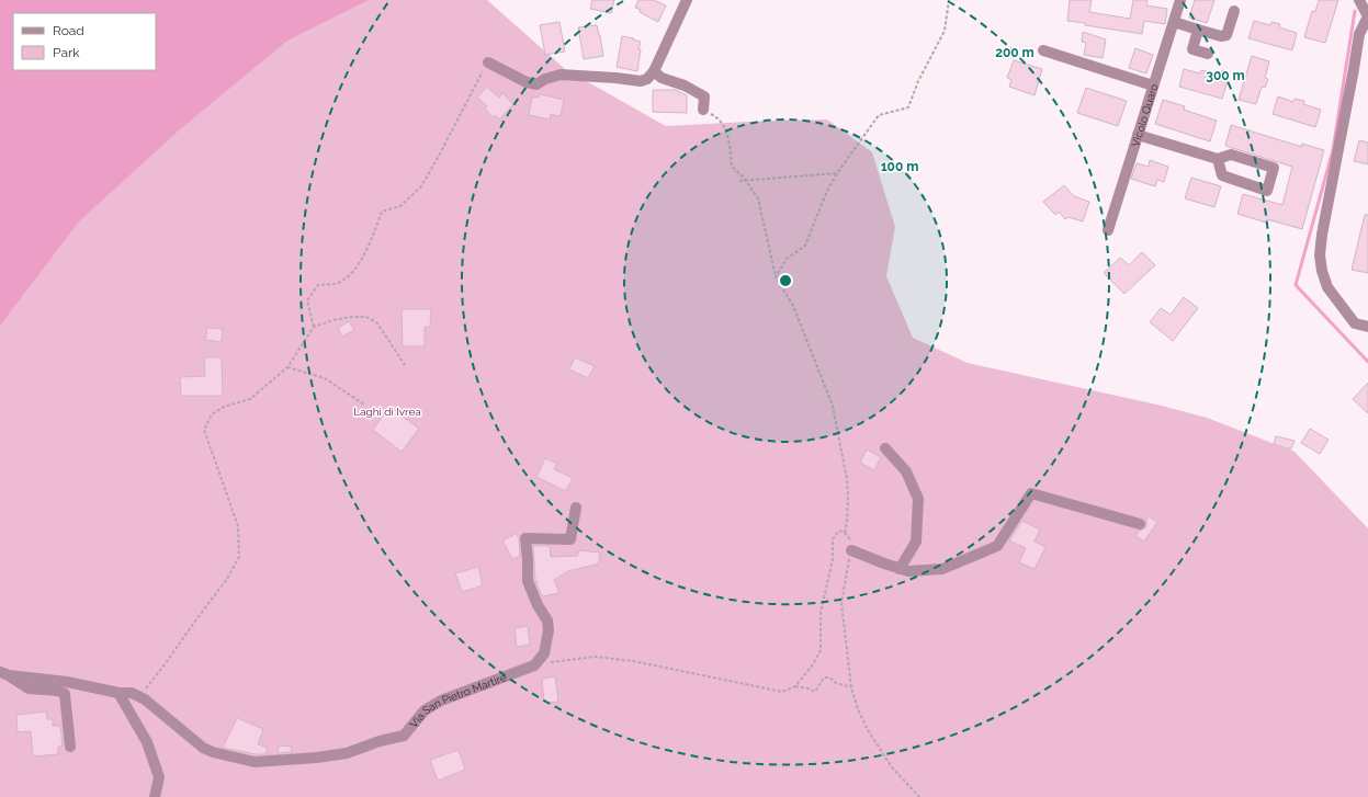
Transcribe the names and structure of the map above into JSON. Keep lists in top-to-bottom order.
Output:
{
  "streets": {
    "street": ["Vicolo Quaro", "Via San Pietro Martire"]
  },
  "parks": ["Laghi di Ivrea"],
  "legend": ["Road", "Park"],
  "rings": ["200 m", "300 m", "100 m"]
}
